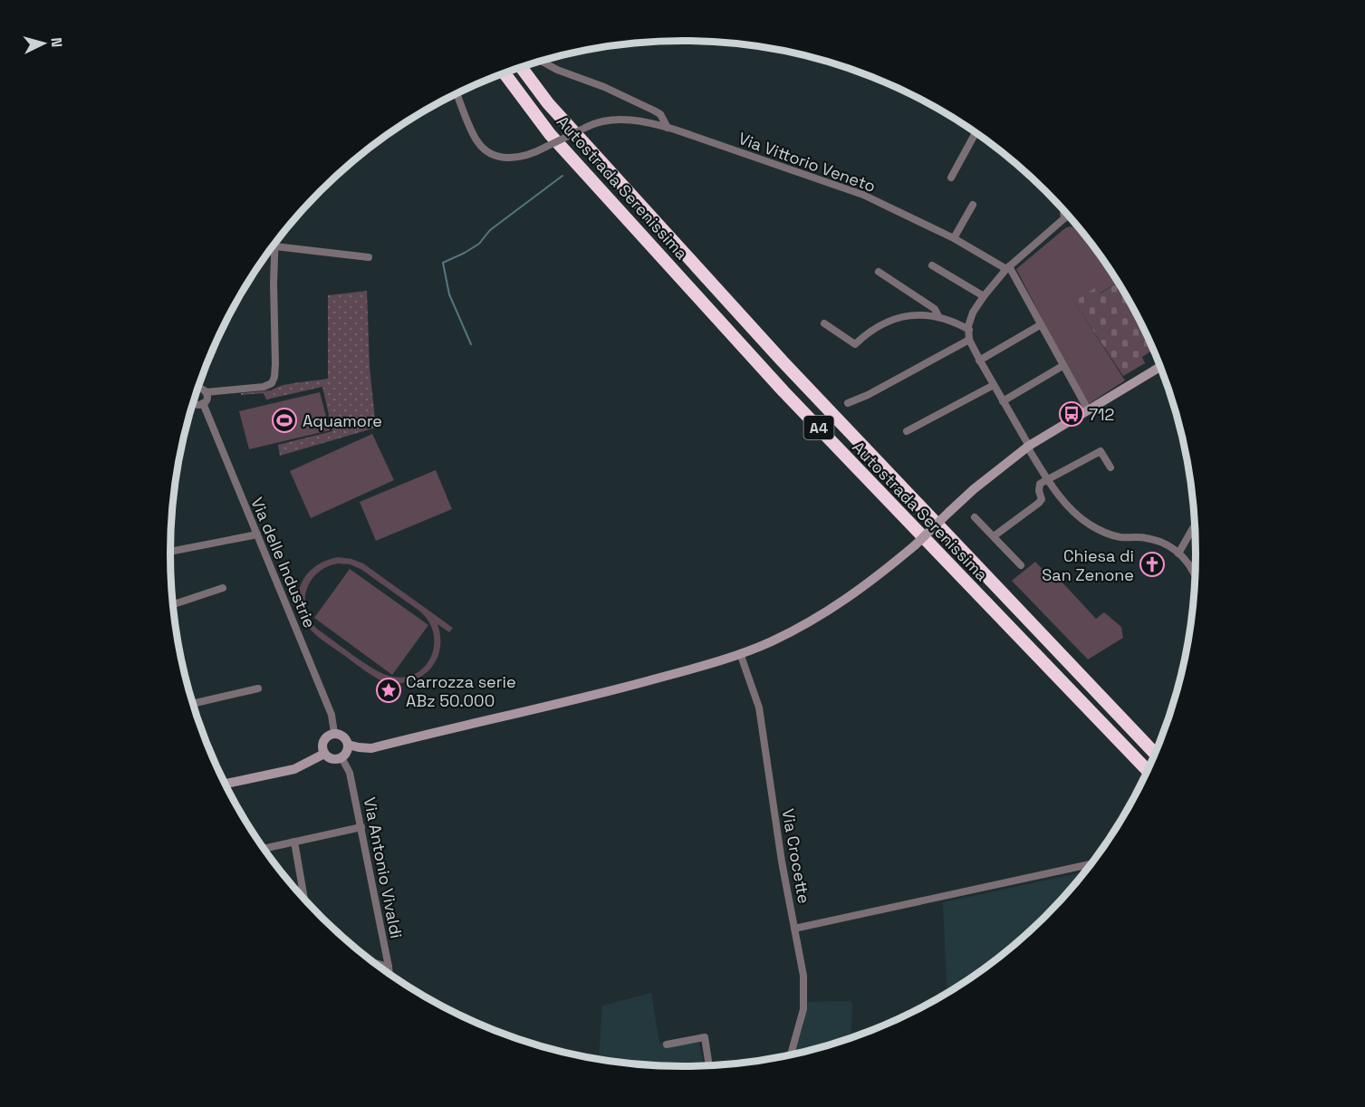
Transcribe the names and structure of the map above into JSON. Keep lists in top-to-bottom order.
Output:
{
  "streets": {
    "highway": ["Autostrada Serenissima", "A4"],
    "street": [
      "Via Vittorio Veneto",
      "Via delle Industrie",
      "Via Crocette",
      "Via Antonio Vivaldi"
    ]
  },
  "crossings": [
    ["Via delle Industrie", "Via Antonio Vivaldi"]
  ],
  "places": {
    "bus stop": ["712"],
    "sports": ["Aquamore"],
    "church": ["Chiesa di San Zenone"],
    "place": ["Carrozza serie ABz 50.000"]
  },
  "north": "right"
}
